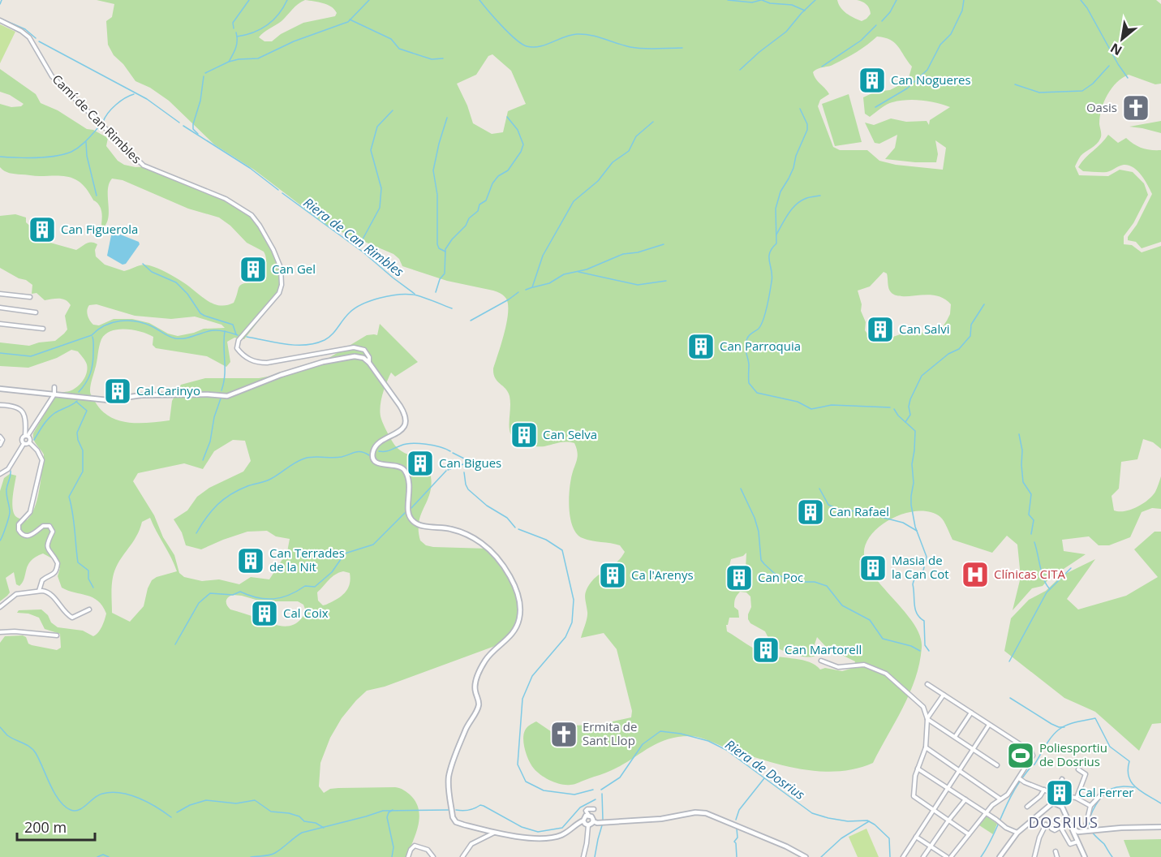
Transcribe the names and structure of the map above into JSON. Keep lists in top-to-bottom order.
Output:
{
  "streets": {
    "street": ["Camí de Can Rimbles"]
  },
  "districts": ["DOSRIUS"],
  "water": ["Riera de Can Rimbles", "Riera de Dosrius"],
  "places": {
    "building": [
      "Can Nogueres",
      "Can Figuerola",
      "Can Gel",
      "Can Salvi",
      "Can Parroquia",
      "Cal Carinyo",
      "Can Selva",
      "Can Bigues",
      "Can Rafael",
      "Can Terrades de la Nit",
      "Masia de la Can Cot",
      "Ca l'Arenys",
      "Can Poc",
      "Cal Coix",
      "Can Martorell",
      "Cal Ferrer"
    ],
    "church": ["Oasis", "Ermita de Sant Llop"],
    "hospital": ["Clínicas CITA"],
    "sports": ["Poliesportiu de Dosrius"]
  },
  "scale_bar": "200 m",
  "north": "bottom left"
}
